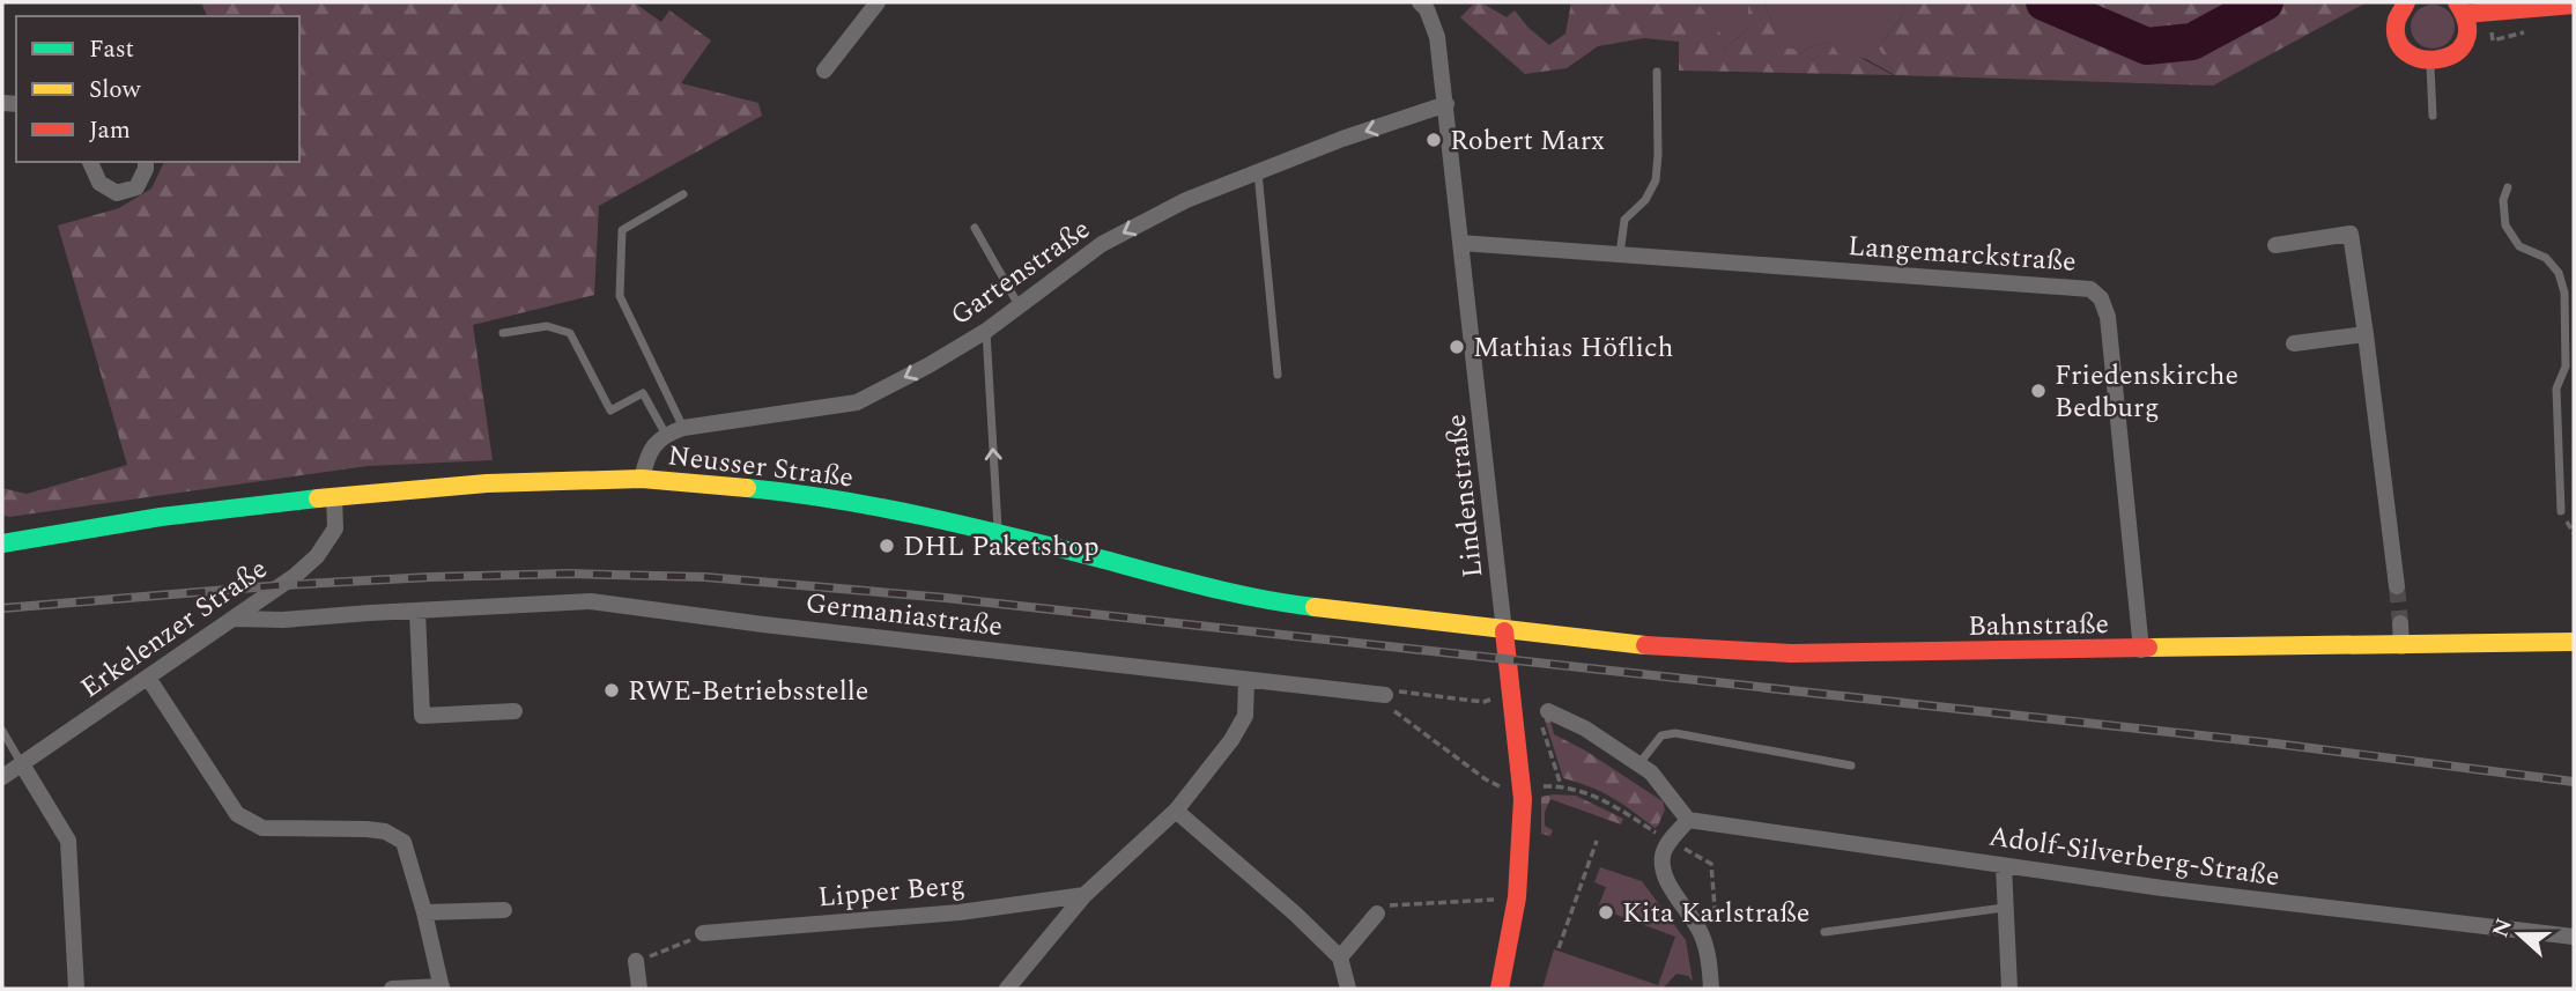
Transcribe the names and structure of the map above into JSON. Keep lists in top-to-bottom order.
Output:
{
  "streets": {
    "street": [
      "Langemarckstraße",
      "Gartenstraße",
      "Neusser Straße",
      "Lindenstraße",
      "Germaniastraße",
      "Bahnstraße",
      "Erkelenzer Straße",
      "Adolf-Silverberg-Straße",
      "Lipper Berg"
    ]
  },
  "crossings": [
    ["Langemarckstraße", "Lindenstraße"],
    ["Langemarckstraße", "Bahnstraße"],
    ["Gartenstraße", "Lindenstraße"],
    ["Neusser Straße", "Lindenstraße"],
    ["Neusser Straße", "Bahnstraße"],
    ["Neusser Straße", "Erkelenzer Straße"],
    ["Lindenstraße", "Bahnstraße"],
    ["Germaniastraße", "Erkelenzer Straße"]
  ],
  "one_way": ["Gartenstraße"],
  "places": [
    "Robert Marx",
    "Mathias Höflich",
    "Friedenskirche Bedburg",
    "DHL Paketshop",
    "RWE-Betriebsstelle",
    "Kita Karlstraße"
  ],
  "legend": ["Fast", "Slow", "Jam"],
  "north": "left"
}
